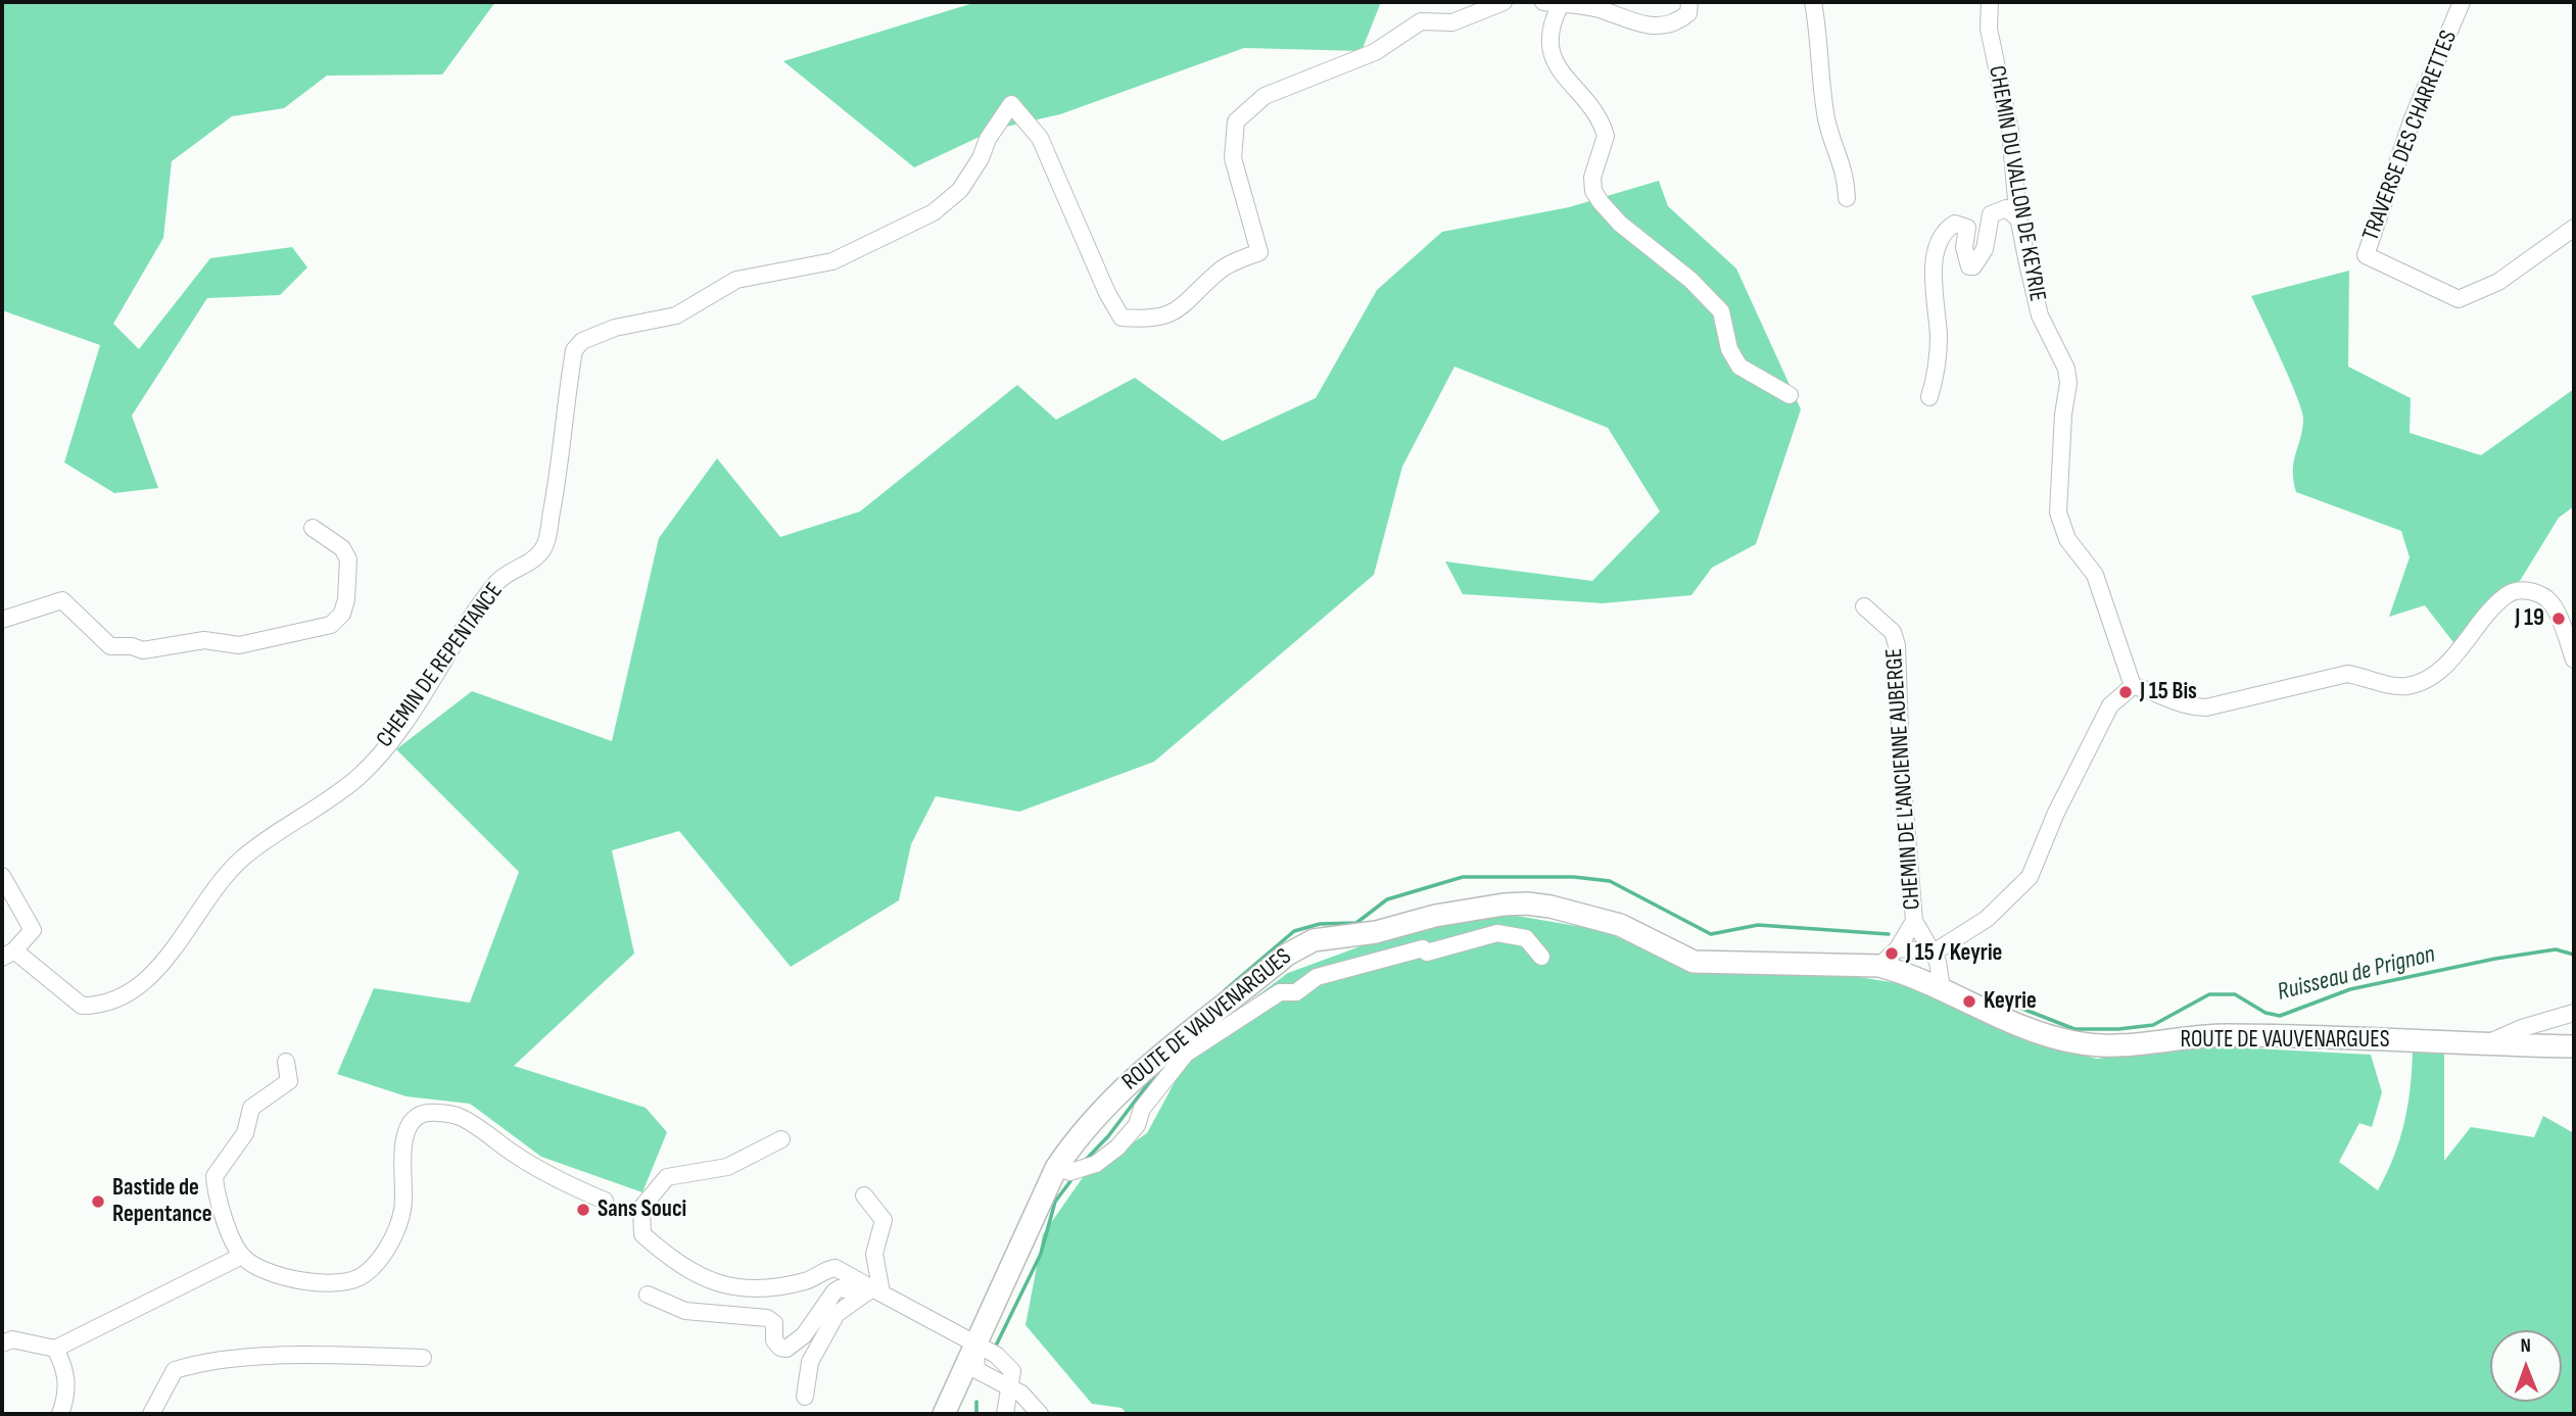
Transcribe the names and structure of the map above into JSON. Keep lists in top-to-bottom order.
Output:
{
  "streets": {
    "main road": ["ROUTE DE VAUVENARGUES"],
    "street": [
      "TRAVERSE DES CHARRETTES",
      "CHEMIN DU VALLON DE KEYRIE",
      "CHEMIN DE REPENTANCE",
      "CHEMIN DE L'ANCIENNE AUBERGE"
    ]
  },
  "water": ["Ruisseau de Prignon"],
  "places": [
    "J 19",
    "J 15 Bis",
    "J 15 / Keyrie",
    "Keyrie",
    "Bastide de Repentance",
    "Sans Souci"
  ],
  "north": "top"
}
